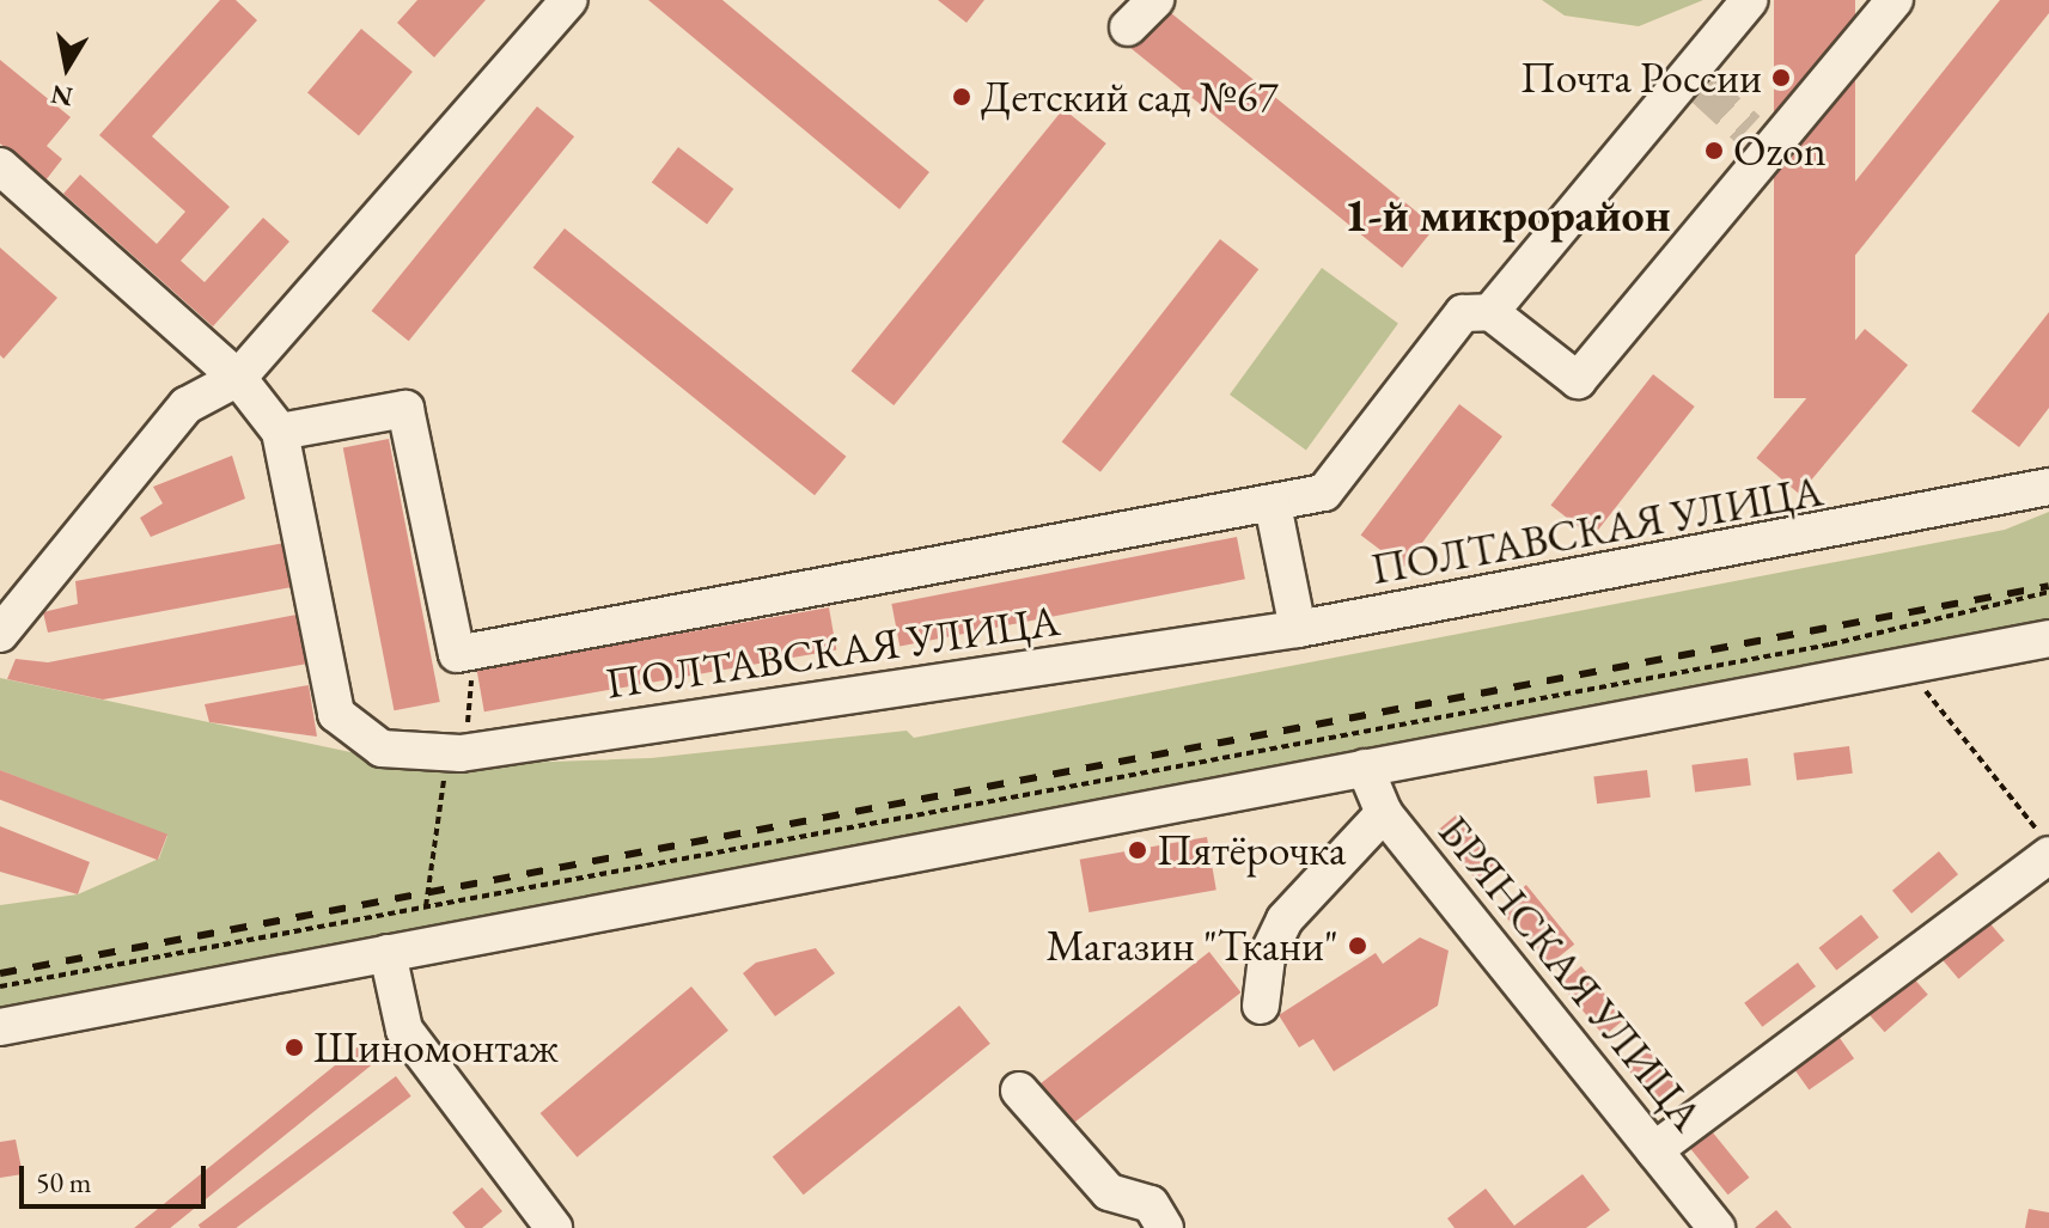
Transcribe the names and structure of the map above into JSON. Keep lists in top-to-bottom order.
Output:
{
  "streets": {
    "street": ["ПОЛТАВСКАЯ УЛИЦА", "БРЯНСКАЯ УЛИЦА"]
  },
  "districts": ["1-й микрорайон"],
  "places": [
    "Почта России",
    "Детский сад №67",
    "Ozon",
    "Пятёрочка",
    "Магазин \"Ткани\"",
    "Шиномонтаж"
  ],
  "scale_bar": "50 m",
  "north": "bottom"
}
